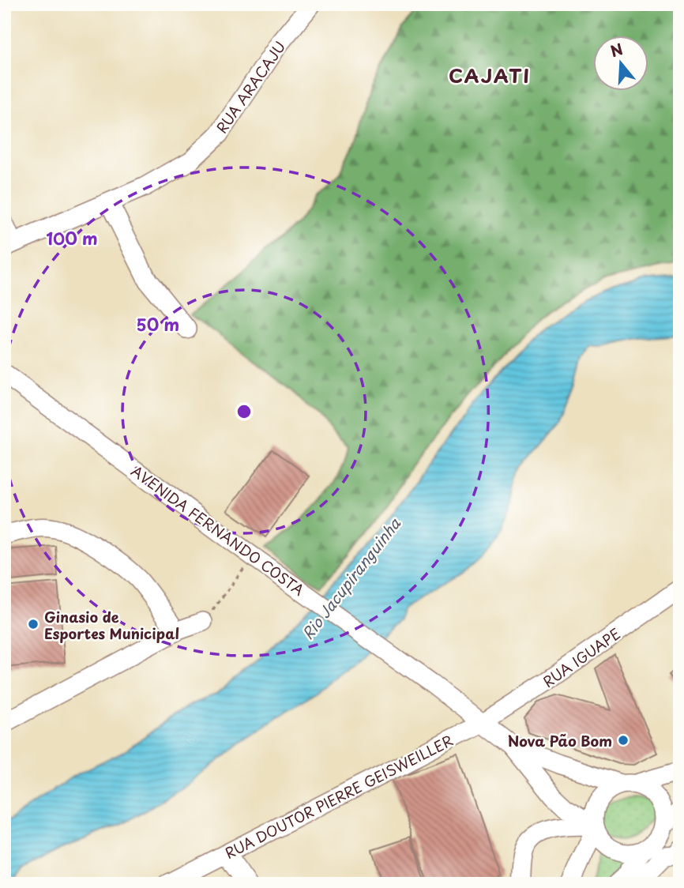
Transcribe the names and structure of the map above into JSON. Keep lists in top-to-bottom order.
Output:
{
  "streets": {
    "street": [
      "RUA ARACAJU",
      "AVENIDA FERNANDO COSTA",
      "RUA IGUAPE",
      "RUA DOUTOR PIERRE GEISWEILLER"
    ]
  },
  "crossings": [
    ["AVENIDA FERNANDO COSTA", "RUA IGUAPE"],
    ["AVENIDA FERNANDO COSTA", "RUA DOUTOR PIERRE GEISWEILLER"],
    ["RUA IGUAPE", "RUA DOUTOR PIERRE GEISWEILLER"]
  ],
  "districts": ["CAJATI"],
  "water": ["Rio Jacupiranguinha"],
  "places": ["Ginasio de Esportes Municipal", "Nova Pão Bom"],
  "north": "top",
  "rings": ["100 m", "50 m"]
}
